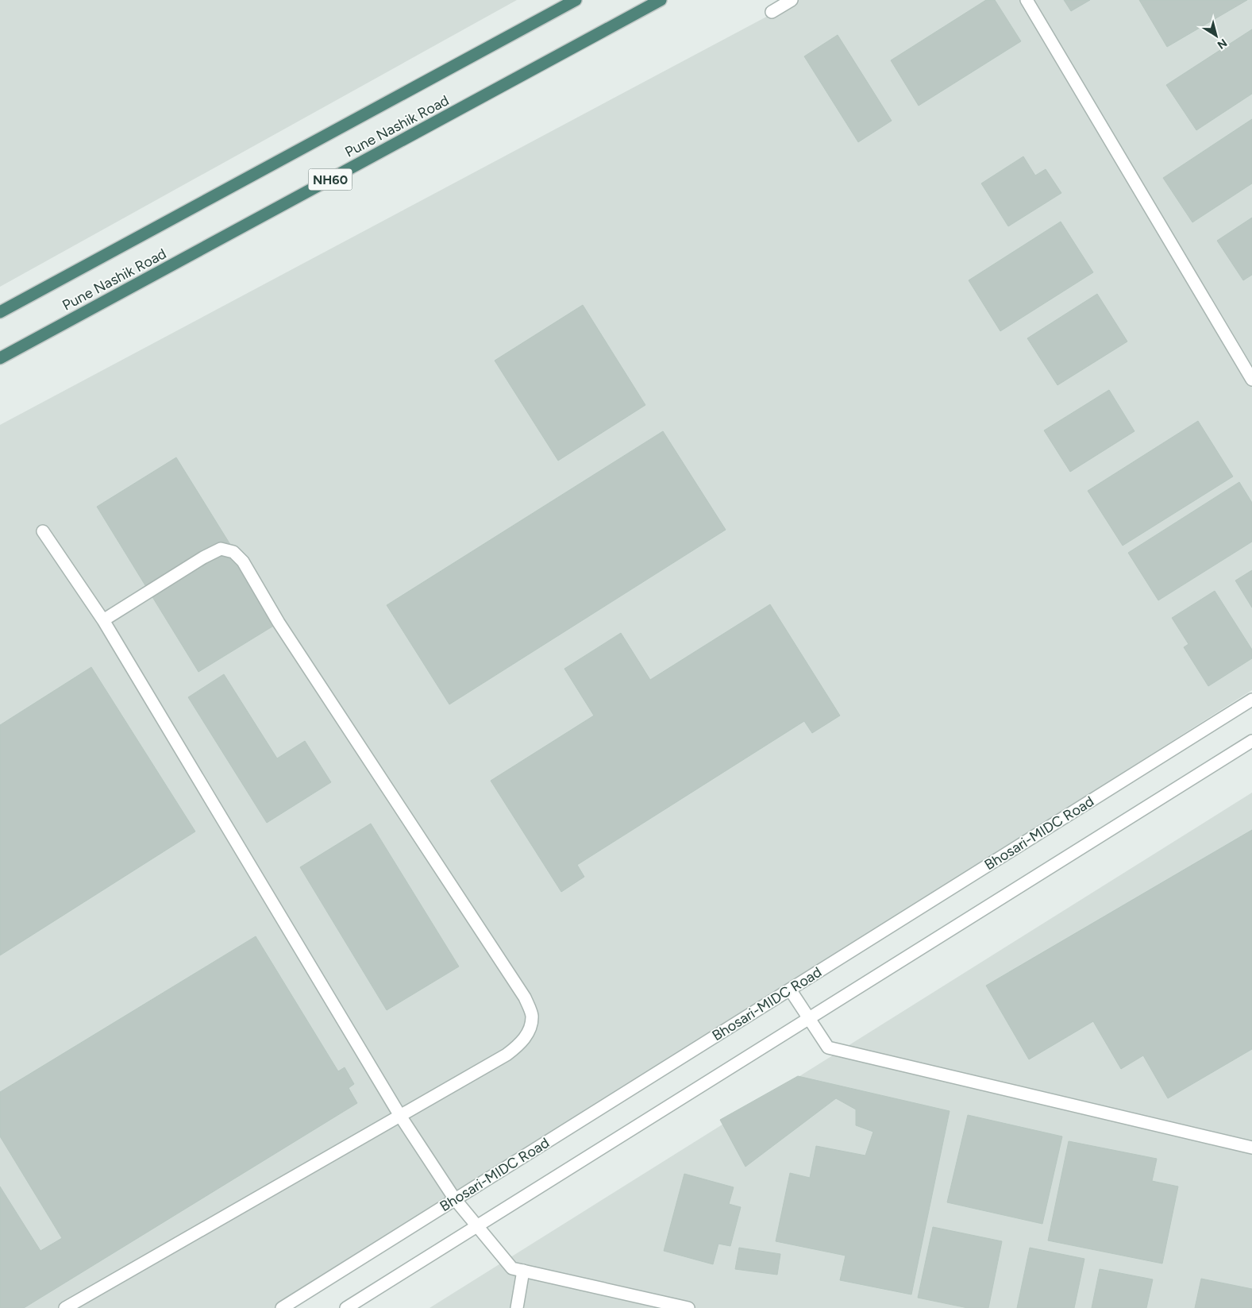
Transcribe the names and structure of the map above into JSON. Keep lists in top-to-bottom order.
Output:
{
  "streets": {
    "highway": ["Pune Nashik Road", "NH60"],
    "street": ["Bhosari-MIDC Road"]
  },
  "north": "bottom right"
}
